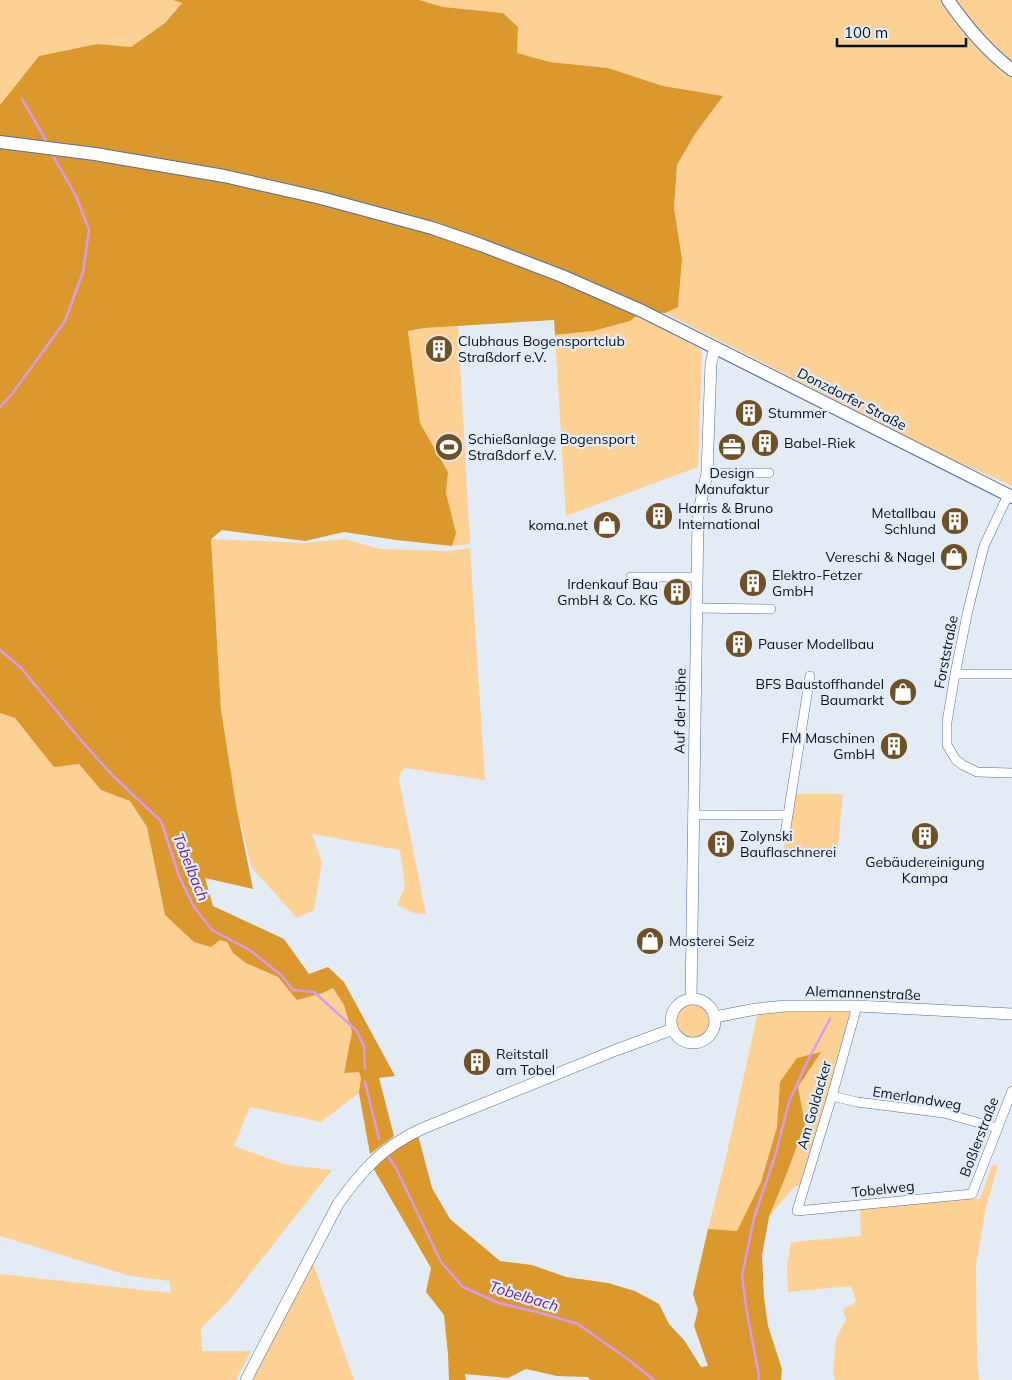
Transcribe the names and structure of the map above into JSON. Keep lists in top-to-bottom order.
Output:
{
  "streets": {
    "main road": ["Donzdorfer Straße"],
    "street": [
      "Forststraße",
      "Auf der Höhe",
      "Alemannenstraße",
      "Emerlandweg",
      "Am Goldacker",
      "Boßlerstraße",
      "Tobelweg"
    ]
  },
  "crossings": [
    ["Donzdorfer Straße", "Forststraße"],
    ["Donzdorfer Straße", "Auf der Höhe"],
    ["Auf der Höhe", "Alemannenstraße"],
    ["Alemannenstraße", "Am Goldacker"],
    ["Emerlandweg", "Am Goldacker"],
    ["Emerlandweg", "Boßlerstraße"],
    ["Am Goldacker", "Tobelweg"],
    ["Boßlerstraße", "Tobelweg"]
  ],
  "water": ["Tobelbach"],
  "places": {
    "building": [
      "Clubhaus Bogensportclub Straßdorf e.V.",
      "Stummer",
      "Babel-Riek",
      "Harris & Bruno International",
      "Metallbau Schlund",
      "Elektro-Fetzer GmbH",
      "Irdenkauf Bau GmbH & Co. KG",
      "Pauser Modellbau",
      "FM Maschinen GmbH",
      "Gebäudereinigung Kampa",
      "Zolynski Bauflaschnerei",
      "Reitstall am Tobel"
    ],
    "sports": ["Schießanlage Bogensport Straßdorf e.V."],
    "office": ["Design Manufaktur"],
    "shop": [
      "koma.net",
      "Vereschi & Nagel",
      "BFS Baustoffhandel Baumarkt",
      "Mosterei Seiz"
    ]
  },
  "scale_bar": "100 m"
}
